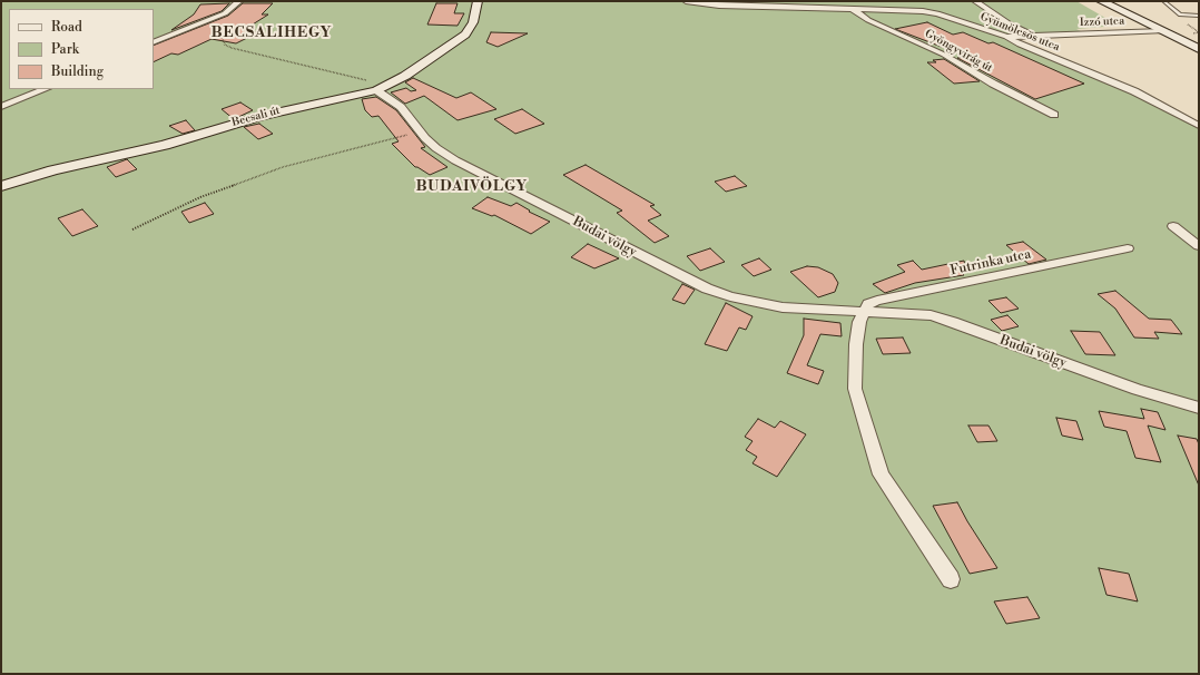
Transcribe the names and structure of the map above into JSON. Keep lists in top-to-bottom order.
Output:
{
  "streets": {
    "main road": ["Becsali út"],
    "street": [
      "Izzó utca",
      "Gyümölcsös utca",
      "Gyöngyvirág út",
      "Budai völgy",
      "Futrinka utca"
    ]
  },
  "crossings": [
    ["Izzó utca", "Gyümölcsös utca"],
    ["Gyümölcsös utca", "Gyöngyvirág út"],
    ["Becsali út", "Budai völgy"],
    ["Budai völgy", "Futrinka utca"]
  ],
  "districts": ["BECSALIHEGY", "BUDAIVÖLGY"],
  "legend": ["Road", "Park", "Building"]
}
